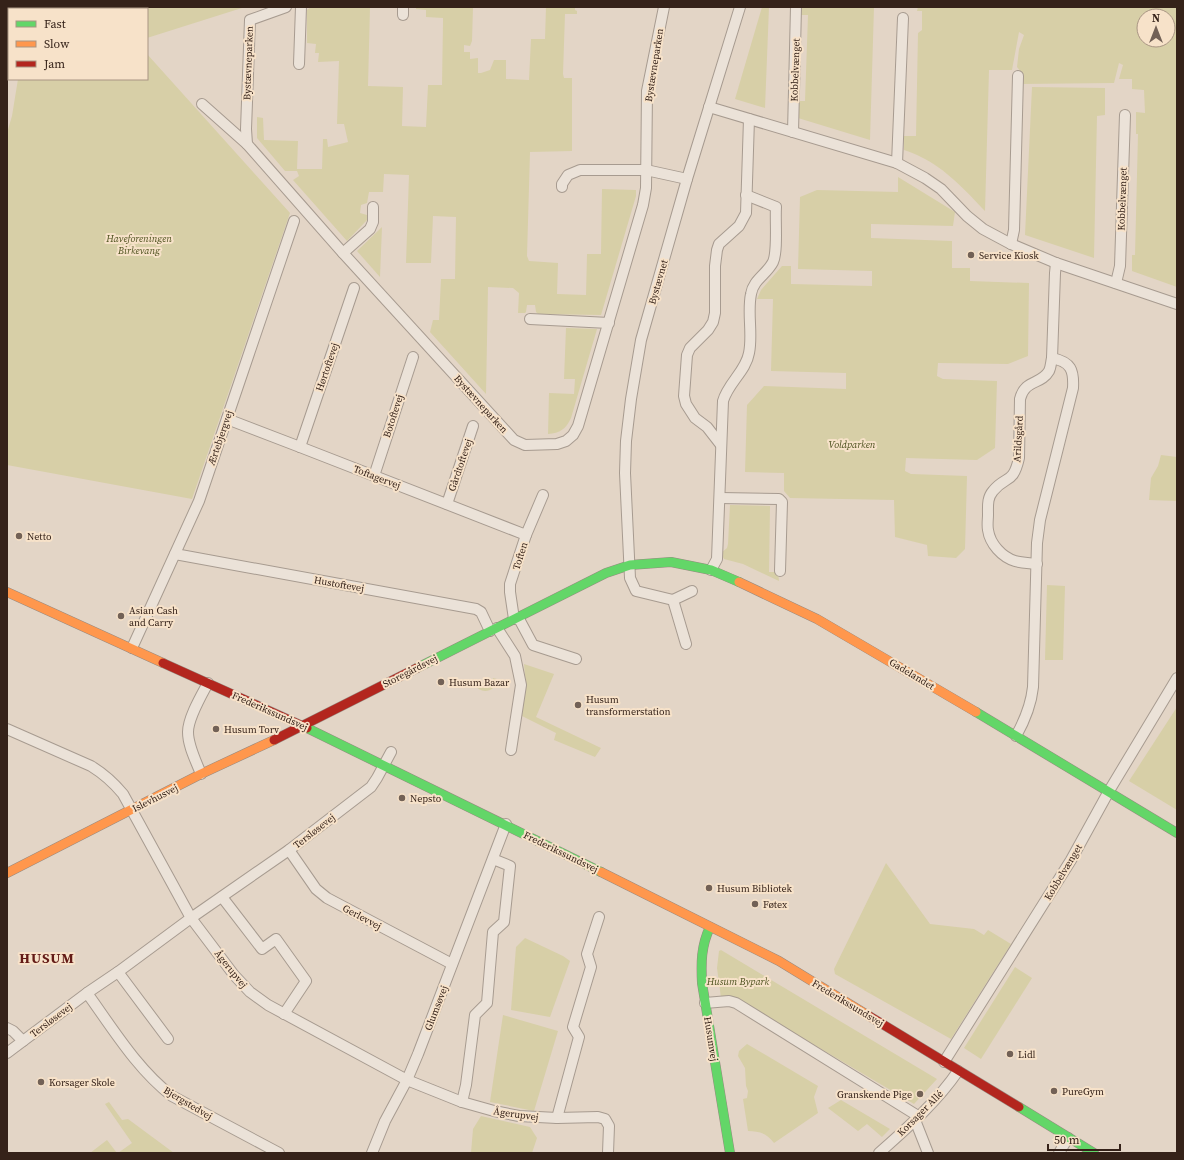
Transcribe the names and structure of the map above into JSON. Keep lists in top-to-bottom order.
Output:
{
  "streets": {
    "street": [
      "Bystævneparken",
      "Kobbelvænget",
      "Bystævnet",
      "Hørtoftevej",
      "Botoftevej",
      "Ærtebjergvej",
      "Arildsgård",
      "Gårdtoftevej",
      "Toftagervej",
      "Toften",
      "Hustoftevej",
      "Storegårdsvej",
      "Gadelandet",
      "Frederikssundsvej",
      "Islevhusvej",
      "Tersløsevej",
      "Gerlevvej",
      "Ågerupvej",
      "Glumsøvej",
      "Husumvej",
      "Bjergstedvej",
      "Korsager Allé"
    ]
  },
  "crossings": [
    ["Kobbelvænget", "Gadelandet"],
    ["Kobbelvænget", "Frederikssundsvej"],
    ["Bystævnet", "Storegårdsvej"],
    ["Bystævnet", "Gadelandet"],
    ["Hørtoftevej", "Toftagervej"],
    ["Botoftevej", "Toftagervej"],
    ["Ærtebjergvej", "Toftagervej"],
    ["Ærtebjergvej", "Hustoftevej"],
    ["Ærtebjergvej", "Frederikssundsvej"],
    ["Gårdtoftevej", "Toftagervej"],
    ["Toftagervej", "Toften"],
    ["Toften", "Storegårdsvej"],
    ["Hustoftevej", "Storegårdsvej"],
    ["Storegårdsvej", "Gadelandet"],
    ["Storegårdsvej", "Frederikssundsvej"],
    ["Storegårdsvej", "Islevhusvej"],
    ["Frederikssundsvej", "Islevhusvej"],
    ["Frederikssundsvej", "Tersløsevej"],
    ["Frederikssundsvej", "Glumsøvej"],
    ["Frederikssundsvej", "Husumvej"],
    ["Frederikssundsvej", "Korsager Allé"],
    ["Islevhusvej", "Ågerupvej"],
    ["Tersløsevej", "Gerlevvej"],
    ["Tersløsevej", "Ågerupvej"],
    ["Tersløsevej", "Bjergstedvej"],
    ["Gerlevvej", "Glumsøvej"],
    ["Ågerupvej", "Glumsøvej"]
  ],
  "districts": ["HUSUM"],
  "parks": ["Haveforeningen Birkevang", "Voldparken", "Husum Bypark"],
  "places": [
    "Service Kiosk",
    "Netto",
    "Asian Cash and Carry",
    "Husum Bazar",
    "Husum transformerstation",
    "Husum Torv",
    "Nepsto",
    "Husum Bibliotek",
    "Føtex",
    "Lidl",
    "Korsager Skole",
    "PureGym",
    "Granskende Pige"
  ],
  "legend": ["Fast", "Slow", "Jam"],
  "scale_bar": "50 m",
  "north": "top"
}
